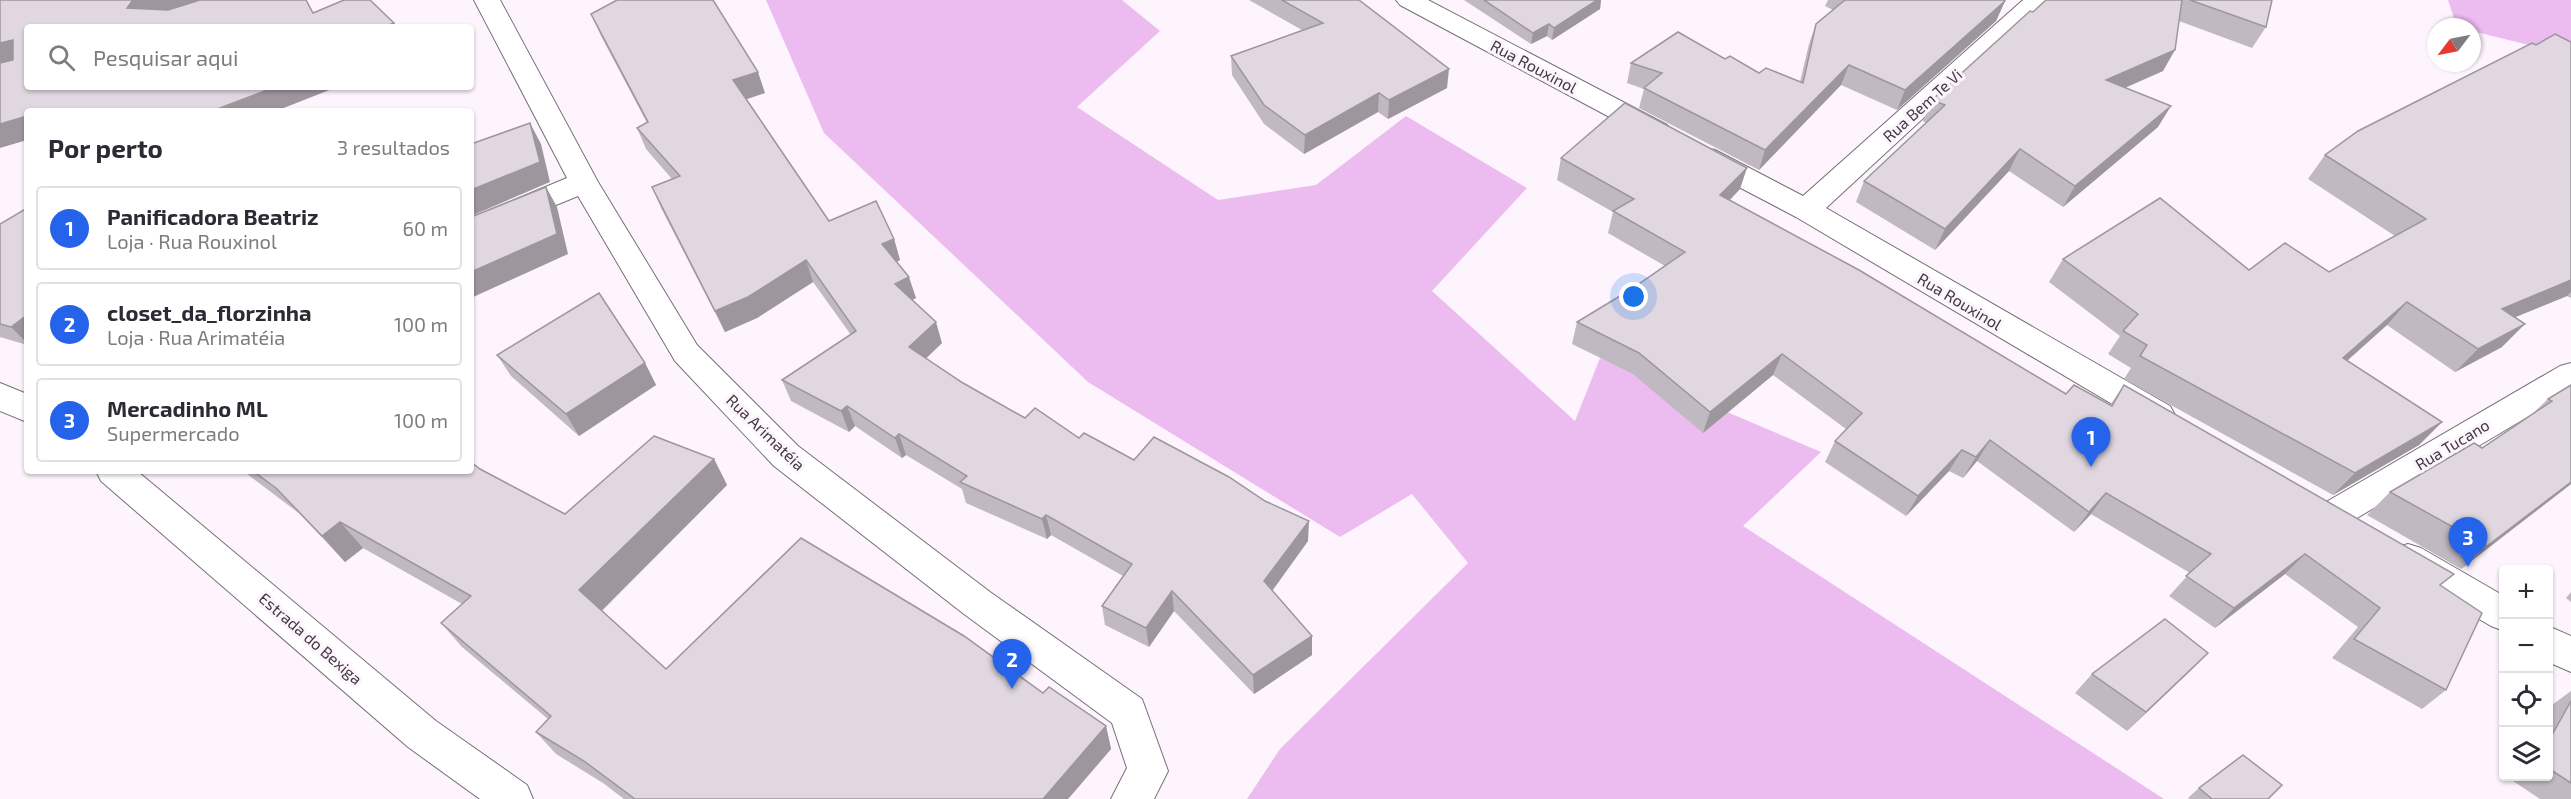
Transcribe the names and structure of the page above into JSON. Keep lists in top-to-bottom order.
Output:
{
  "streets": {
    "street": [
      "Rua Rouxinol",
      "Rua Bem Te Vi",
      "Rua Arimatéia",
      "Rua Tucano",
      "Estrada do Bexiga"
    ]
  },
  "crossings": [
    ["Rua Rouxinol", "Rua Bem Te Vi"]
  ],
  "north": "bottom left",
  "page": {
    "search": "Pesquisar aqui",
    "heading": ["Por perto", "3 resultados"],
    "list": [
      {
        "mark": "1",
        "name": "Panificadora Beatriz",
        "note": "Loja · Rua Rouxinol",
        "value": "60 m"
      },
      {
        "mark": "2",
        "name": "closet_da_florzinha",
        "note": "Loja · Rua Arimatéia",
        "value": "100 m"
      },
      {
        "mark": "3",
        "name": "Mercadinho ML",
        "note": "Supermercado",
        "value": "100 m"
      }
    ],
    "pins": ["1", "3", "2"],
    "map_buttons": ["+", "−"]
  }
}
